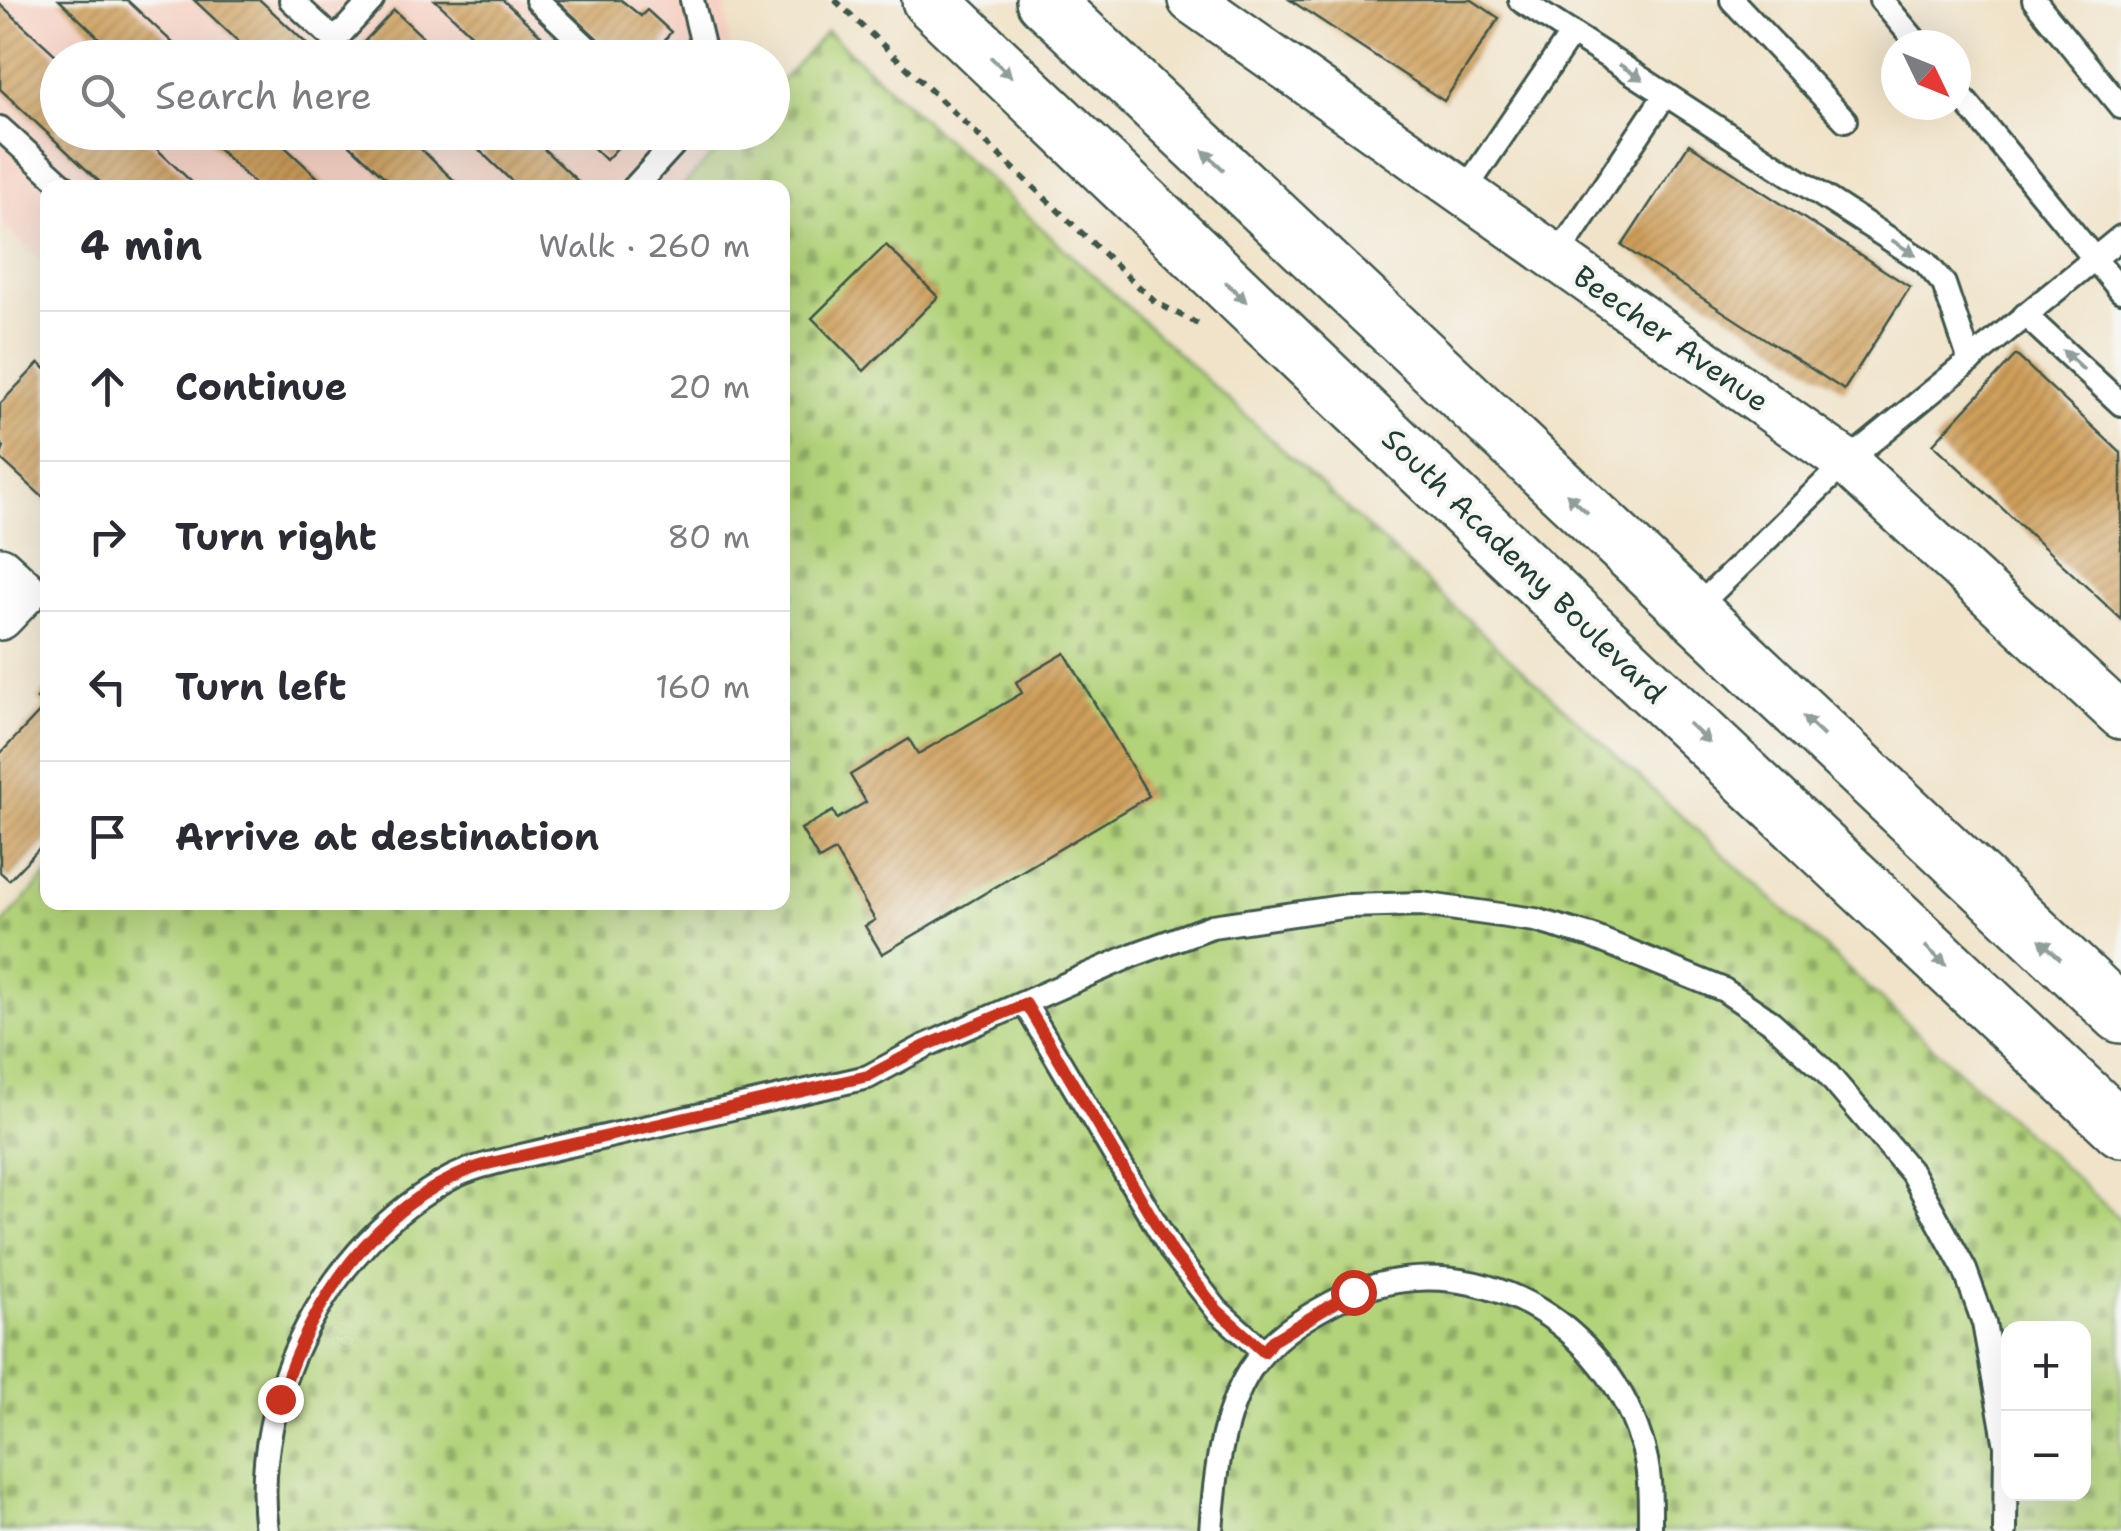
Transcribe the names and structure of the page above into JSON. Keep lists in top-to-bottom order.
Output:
{
  "streets": {
    "highway": ["South Academy Boulevard"],
    "street": ["Beecher Avenue"]
  },
  "north": "bottom right",
  "page": {
    "search": "Search here",
    "heading": ["4 min", "Walk · 260 m"],
    "list": [
      ["Continue", "20 m"],
      ["Turn right", "80 m"],
      ["Turn left", "160 m"],
      "Arrive at destination"
    ],
    "map_buttons": ["+", "−"]
  }
}
